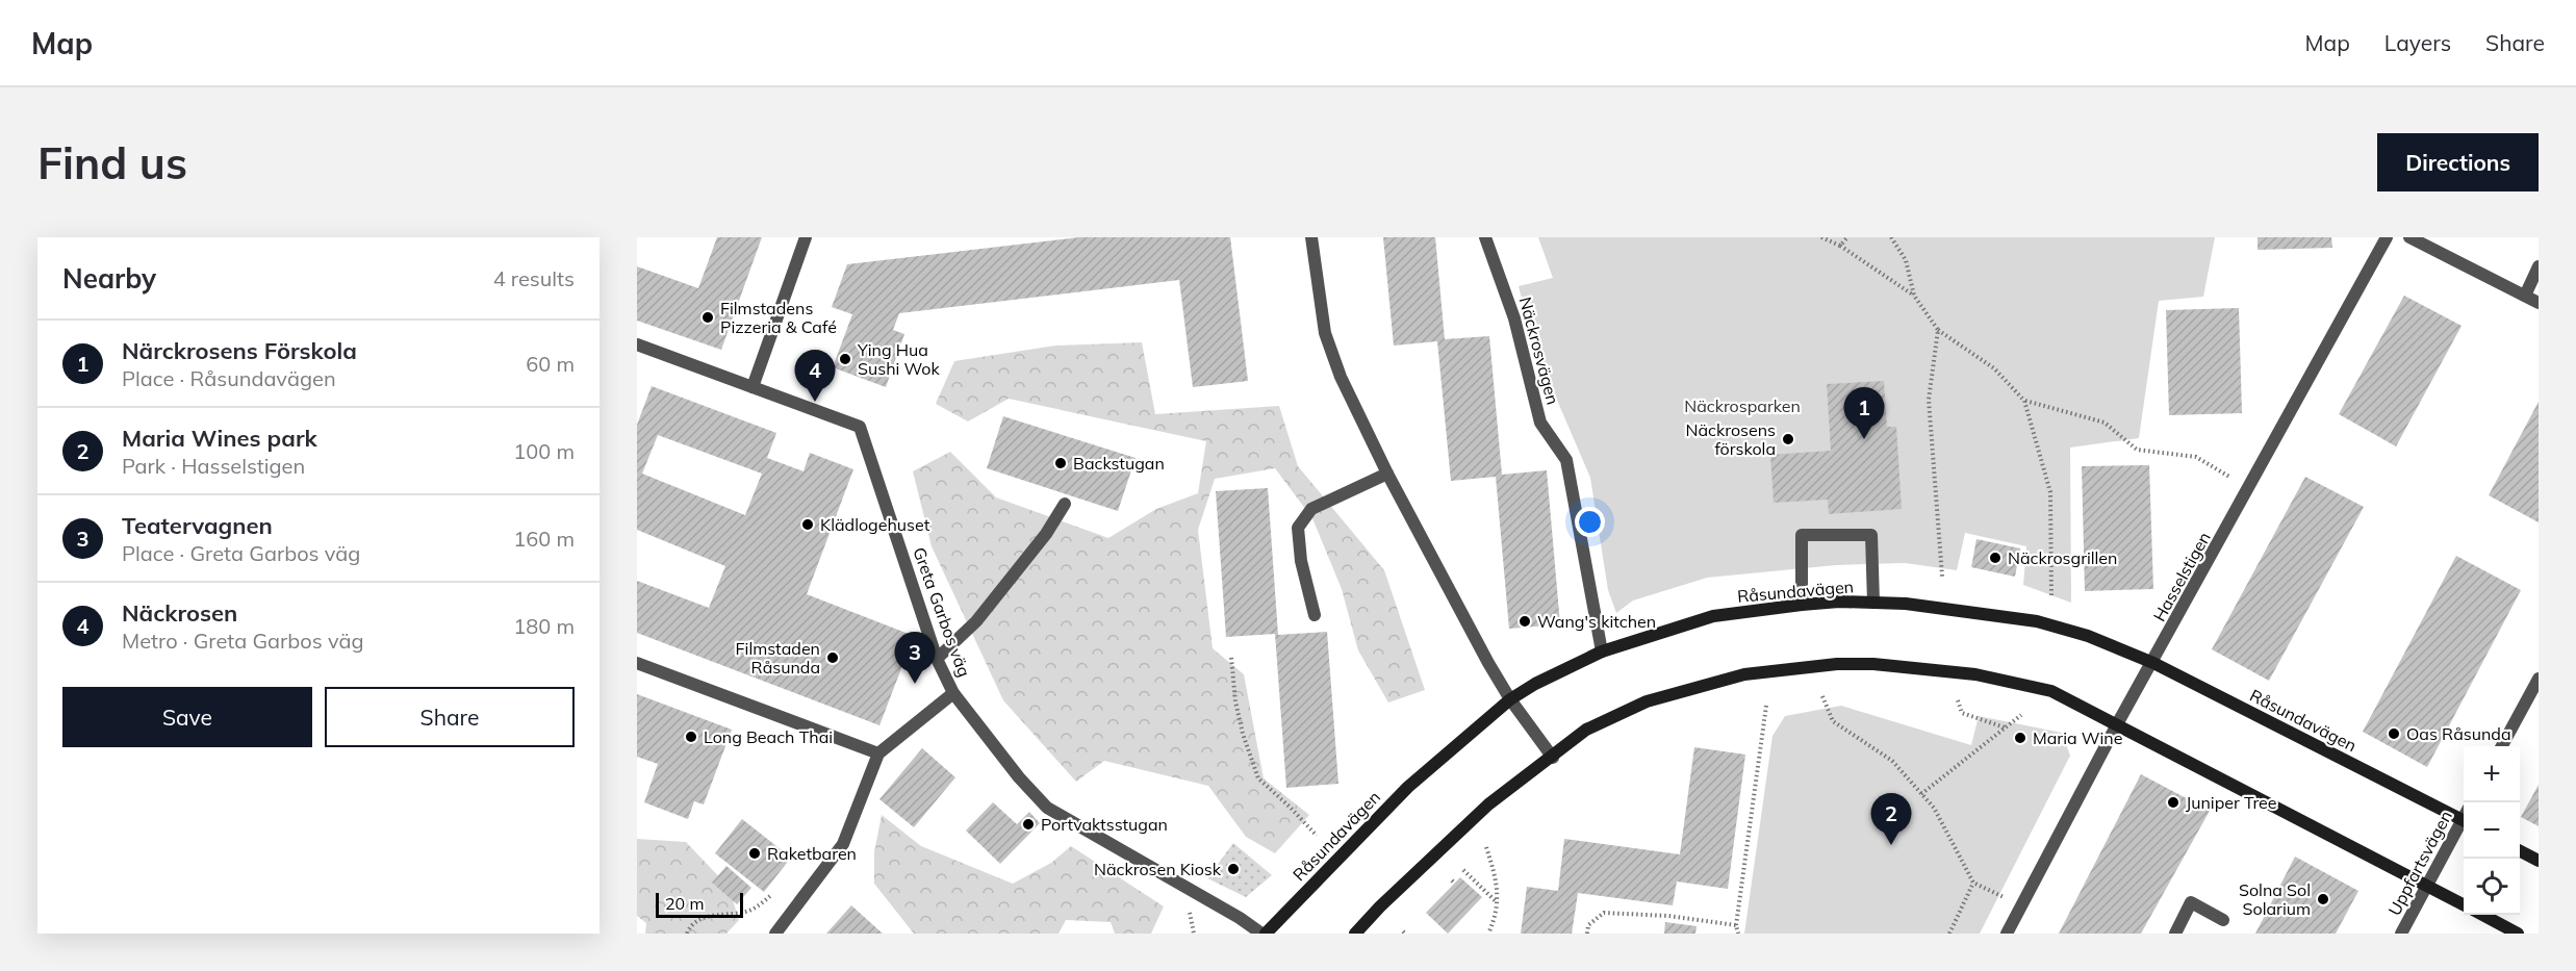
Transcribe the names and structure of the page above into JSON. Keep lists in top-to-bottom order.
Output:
{
  "streets": {
    "street": [
      "Näckrosvägen",
      "Hasselstigen",
      "Råsundavägen",
      "Greta Garbos väg",
      "Uppfartsvägen"
    ]
  },
  "crossings": [
    ["Näckrosvägen", "Råsundavägen"],
    ["Hasselstigen", "Råsundavägen"],
    ["Råsundavägen", "Greta Garbos väg"]
  ],
  "parks": ["Näckrosparken"],
  "places": [
    "Filmstadens Pizzeria & Café",
    "Ying Hua Sushi Wok",
    "Näckrosens förskola",
    "Backstugan",
    "Klädlogehuset",
    "Näckrosgrillen",
    "Wang's kitchen",
    "Filmstaden Råsunda",
    "Oas Råsunda",
    "Long Beach Thai",
    "Maria Wine",
    "Juniper Tree",
    "Portvaktsstugan",
    "Raketbaren",
    "Näckrosen Kiosk",
    "Solna Sol Solarium"
  ],
  "scale_bar": "20 m",
  "page": {
    "header": "Map",
    "nav": ["Map", "Layers", "Share"],
    "buttons": [
      "Directions",
      ["Save", "Share"]
    ],
    "title": "Find us",
    "heading": ["Nearby", "4 results"],
    "list": [
      {
        "mark": "1",
        "name": "Närckrosens Förskola",
        "note": "Place · Råsundavägen",
        "value": "60 m"
      },
      {
        "mark": "2",
        "name": "Maria Wines park",
        "note": "Park · Hasselstigen",
        "value": "100 m"
      },
      {
        "mark": "3",
        "name": "Teatervagnen",
        "note": "Place · Greta Garbos väg",
        "value": "160 m"
      },
      {
        "mark": "4",
        "name": "Näckrosen",
        "note": "Metro · Greta Garbos väg",
        "value": "180 m"
      }
    ],
    "pins": [
      "4",
      "1",
      "3",
      "2"
    ],
    "map_buttons": ["+", "−"],
    "scale": "20 m"
  }
}
